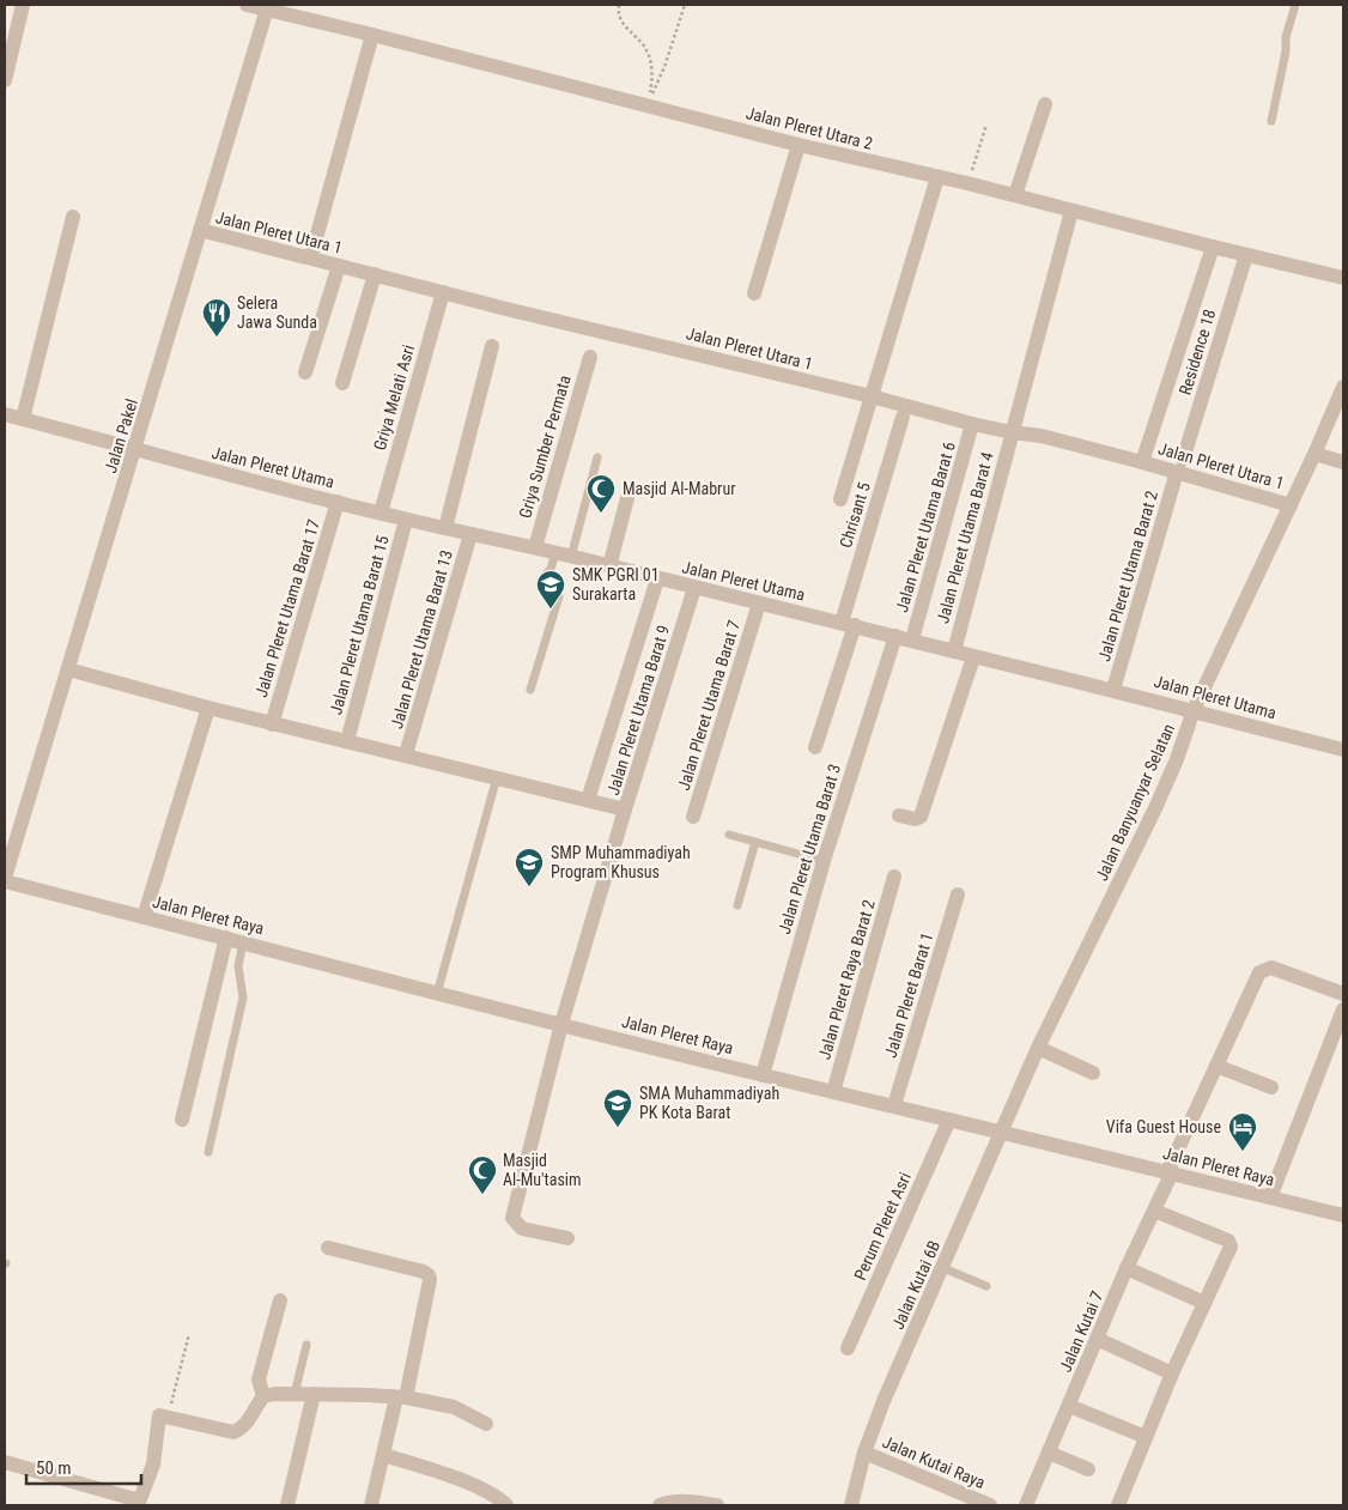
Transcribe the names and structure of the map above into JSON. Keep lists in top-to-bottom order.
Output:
{
  "streets": {
    "street": [
      "Jalan Pleret Utara 2",
      "Jalan Pleret Utara 1",
      "Residence 18",
      "Griya Melati Asri",
      "Jalan Pakel",
      "Griya Sumber Permata",
      "Jalan Pleret Utama",
      "Chrisant 5",
      "Jalan Pleret Utama Barat 6",
      "Jalan Pleret Utama Barat 4",
      "Jalan Pleret Utama Barat 2",
      "Jalan Pleret Utama Barat 17",
      "Jalan Pleret Utama Barat 15",
      "Jalan Pleret Utama Barat 13",
      "Jalan Pleret Utama Barat 7",
      "Jalan Pleret Utama Barat 9",
      "Jalan Banyuanyar Selatan",
      "Jalan Pleret Utama Barat 3",
      "Jalan Pleret Raya",
      "Jalan Pleret Raya Barat 2",
      "Jalan Pleret Barat 1",
      "Perum Pleret Asri",
      "Jalan Kutai 6B",
      "Jalan Kutai 7",
      "Jalan Kutai Raya"
    ]
  },
  "crossings": [
    ["Jalan Pleret Utara 2", "Residence 18"],
    ["Jalan Pleret Utara 2", "Jalan Pakel"],
    ["Jalan Pleret Utara 2", "Jalan Pleret Utama Barat 4"],
    ["Jalan Pleret Utara 1", "Residence 18"],
    ["Jalan Pleret Utara 1", "Griya Melati Asri"],
    ["Jalan Pleret Utara 1", "Jalan Pakel"],
    ["Jalan Pleret Utara 1", "Jalan Pleret Utama Barat 6"],
    ["Jalan Pleret Utara 1", "Jalan Pleret Utama Barat 4"],
    ["Jalan Pleret Utara 1", "Jalan Pleret Utama Barat 2"],
    ["Jalan Pleret Utara 1", "Jalan Banyuanyar Selatan"],
    ["Residence 18", "Jalan Pleret Utama Barat 2"],
    ["Griya Melati Asri", "Jalan Pleret Utama"],
    ["Jalan Pakel", "Jalan Pleret Utama"],
    ["Jalan Pakel", "Jalan Pleret Raya"],
    ["Griya Sumber Permata", "Jalan Pleret Utama"],
    ["Jalan Pleret Utama", "Chrisant 5"],
    ["Jalan Pleret Utama", "Jalan Pleret Utama Barat 6"],
    ["Jalan Pleret Utama", "Jalan Pleret Utama Barat 4"],
    ["Jalan Pleret Utama", "Jalan Pleret Utama Barat 2"],
    ["Jalan Pleret Utama", "Jalan Pleret Utama Barat 17"],
    ["Jalan Pleret Utama", "Jalan Pleret Utama Barat 15"],
    ["Jalan Pleret Utama", "Jalan Pleret Utama Barat 13"],
    ["Jalan Pleret Utama", "Jalan Pleret Utama Barat 7"],
    ["Jalan Pleret Utama", "Jalan Pleret Utama Barat 9"],
    ["Jalan Pleret Utama", "Jalan Banyuanyar Selatan"],
    ["Jalan Pleret Utama", "Jalan Pleret Utama Barat 3"],
    ["Jalan Pleret Utama Barat 9", "Jalan Pleret Raya"],
    ["Jalan Banyuanyar Selatan", "Jalan Pleret Raya"],
    ["Jalan Banyuanyar Selatan", "Jalan Kutai 6B"],
    ["Jalan Pleret Utama Barat 3", "Jalan Pleret Raya"],
    ["Jalan Pleret Raya", "Jalan Pleret Raya Barat 2"],
    ["Jalan Pleret Raya", "Jalan Pleret Barat 1"],
    ["Jalan Pleret Raya", "Perum Pleret Asri"],
    ["Jalan Pleret Raya", "Jalan Kutai 6B"],
    ["Jalan Pleret Raya", "Jalan Kutai 7"],
    ["Jalan Kutai 6B", "Jalan Kutai Raya"]
  ],
  "places": {
    "restaurant": ["Selera Jawa Sunda"],
    "mosque": ["Masjid Al-Mabrur", "Masjid Al-Mu'tasim"],
    "school or university": ["SMK PGRI 01 Surakarta", "SMP Muhammadiyah Program Khusus", "SMA Muhammadiyah PK Kota Barat"],
    "hotel": ["Vifa Guest House"]
  },
  "scale_bar": "50 m"
}
